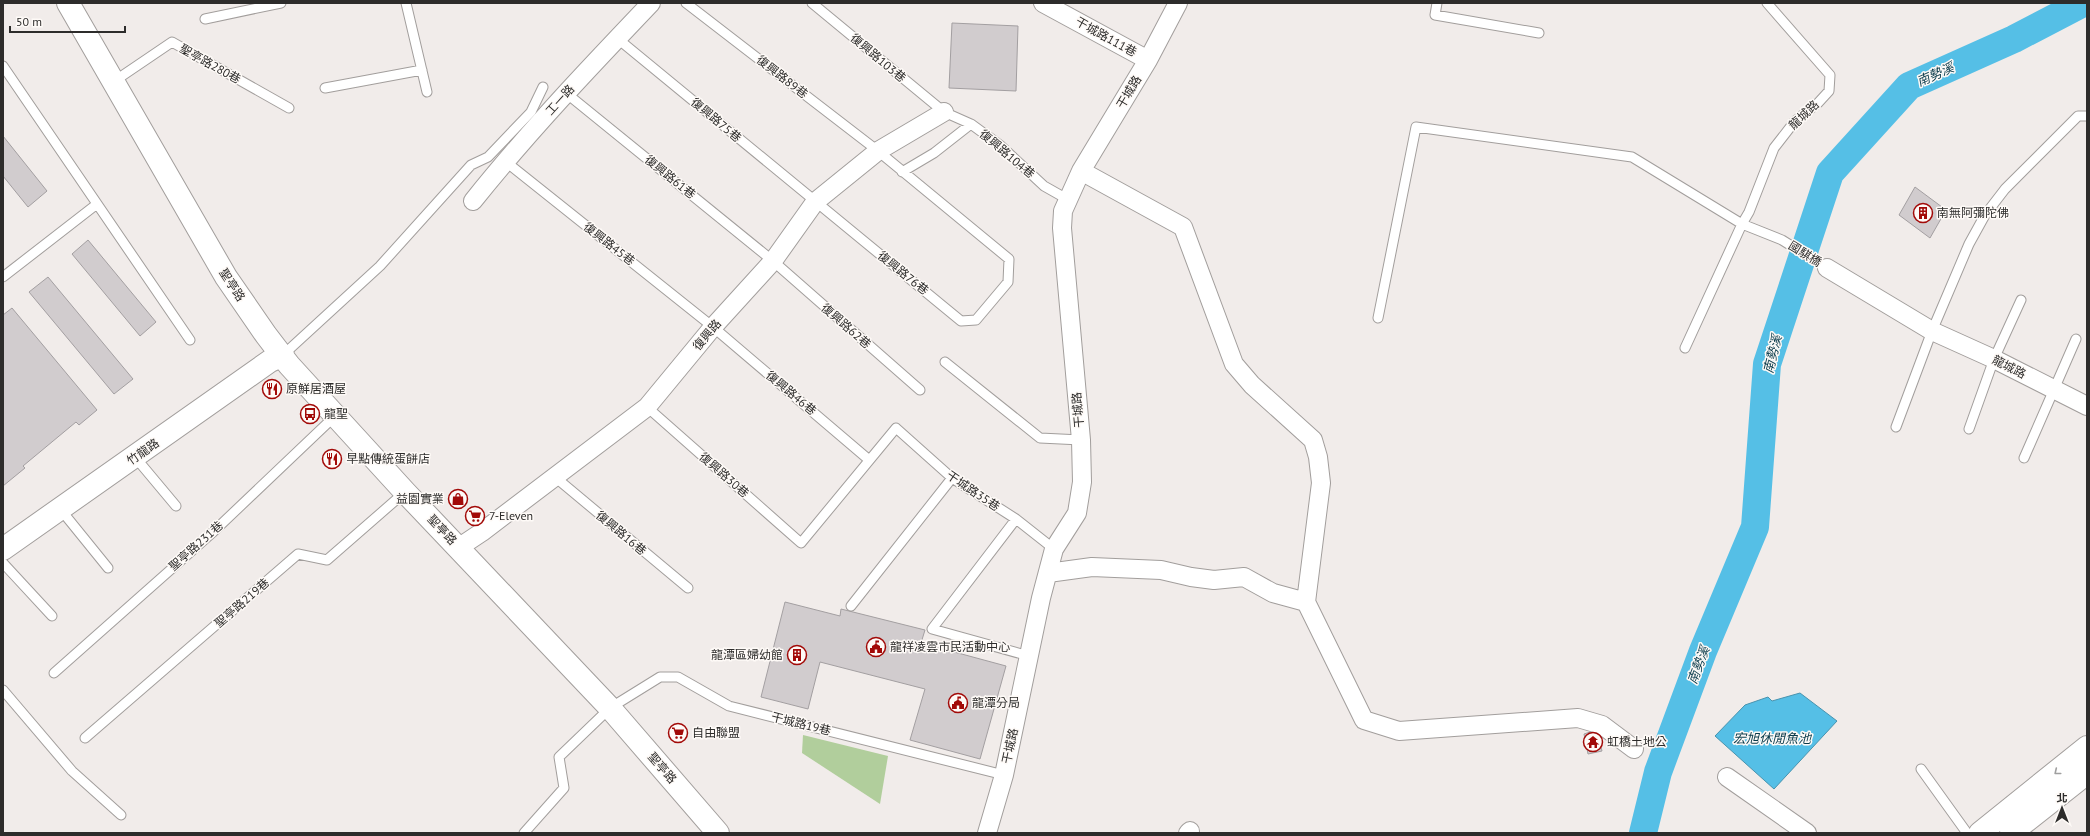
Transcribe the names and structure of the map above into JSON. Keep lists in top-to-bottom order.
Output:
{
  "streets": {
    "street": [
      "干城路111巷",
      "干城路",
      "工一路",
      "龍城路",
      "聖亭路",
      "復興路",
      "竹龍路"
    ],
    "lane": [
      "復興路103巷",
      "聖亭路280巷",
      "復興路89巷",
      "復興路75巷",
      "復興路104巷",
      "復興路61巷",
      "復興路45巷",
      "國騏橋",
      "復興路76巷",
      "復興路62巷",
      "復興路46巷",
      "復興路30巷",
      "干城路35巷",
      "復興路16巷",
      "聖亭路231巷",
      "聖亭路219巷",
      "干城路19巷"
    ]
  },
  "crossings": [
    ["干城路111巷", "干城路"],
    ["復興路103巷", "復興路104巷"],
    ["復興路103巷", "復興路"],
    ["聖亭路280巷", "聖亭路"],
    ["復興路89巷", "復興路76巷"],
    ["復興路89巷", "復興路"],
    ["干城路", "復興路104巷"],
    ["干城路", "干城路35巷"],
    ["干城路", "干城路19巷"],
    ["工一路", "復興路75巷"],
    ["工一路", "復興路61巷"],
    ["工一路", "復興路45巷"],
    ["龍城路", "國騏橋"],
    ["復興路75巷", "復興路76巷"],
    ["復興路75巷", "復興路"],
    ["復興路104巷", "復興路"],
    ["復興路61巷", "復興路62巷"],
    ["復興路61巷", "復興路"],
    ["復興路45巷", "復興路"],
    ["復興路45巷", "復興路46巷"],
    ["復興路76巷", "復興路"],
    ["聖亭路", "復興路"],
    ["聖亭路", "竹龍路"],
    ["聖亭路", "聖亭路231巷"],
    ["聖亭路", "聖亭路219巷"],
    ["聖亭路", "干城路19巷"],
    ["復興路62巷", "復興路"],
    ["復興路", "復興路46巷"],
    ["復興路", "復興路30巷"],
    ["復興路", "復興路16巷"],
    ["復興路46巷", "復興路30巷"],
    ["復興路46巷", "干城路35巷"],
    ["復興路30巷", "干城路35巷"]
  ],
  "water": ["南勢溪", "宏旭休閒魚池"],
  "places": {
    "building": ["南無阿彌陀佛", "龍潭區婦幼館"],
    "restaurant": ["原鮮居酒屋", "早點傳統蛋餅店"],
    "bus stop": ["龍聖"],
    "shop": ["益園實業"],
    "supermarket": ["7-Eleven", "自由聯盟"],
    "public building": ["龍祥凌雲市民活動中心", "龍潭分局"],
    "temple": ["虹橋土地公"]
  },
  "scale_bar": "50 m",
  "north": "top"
}
